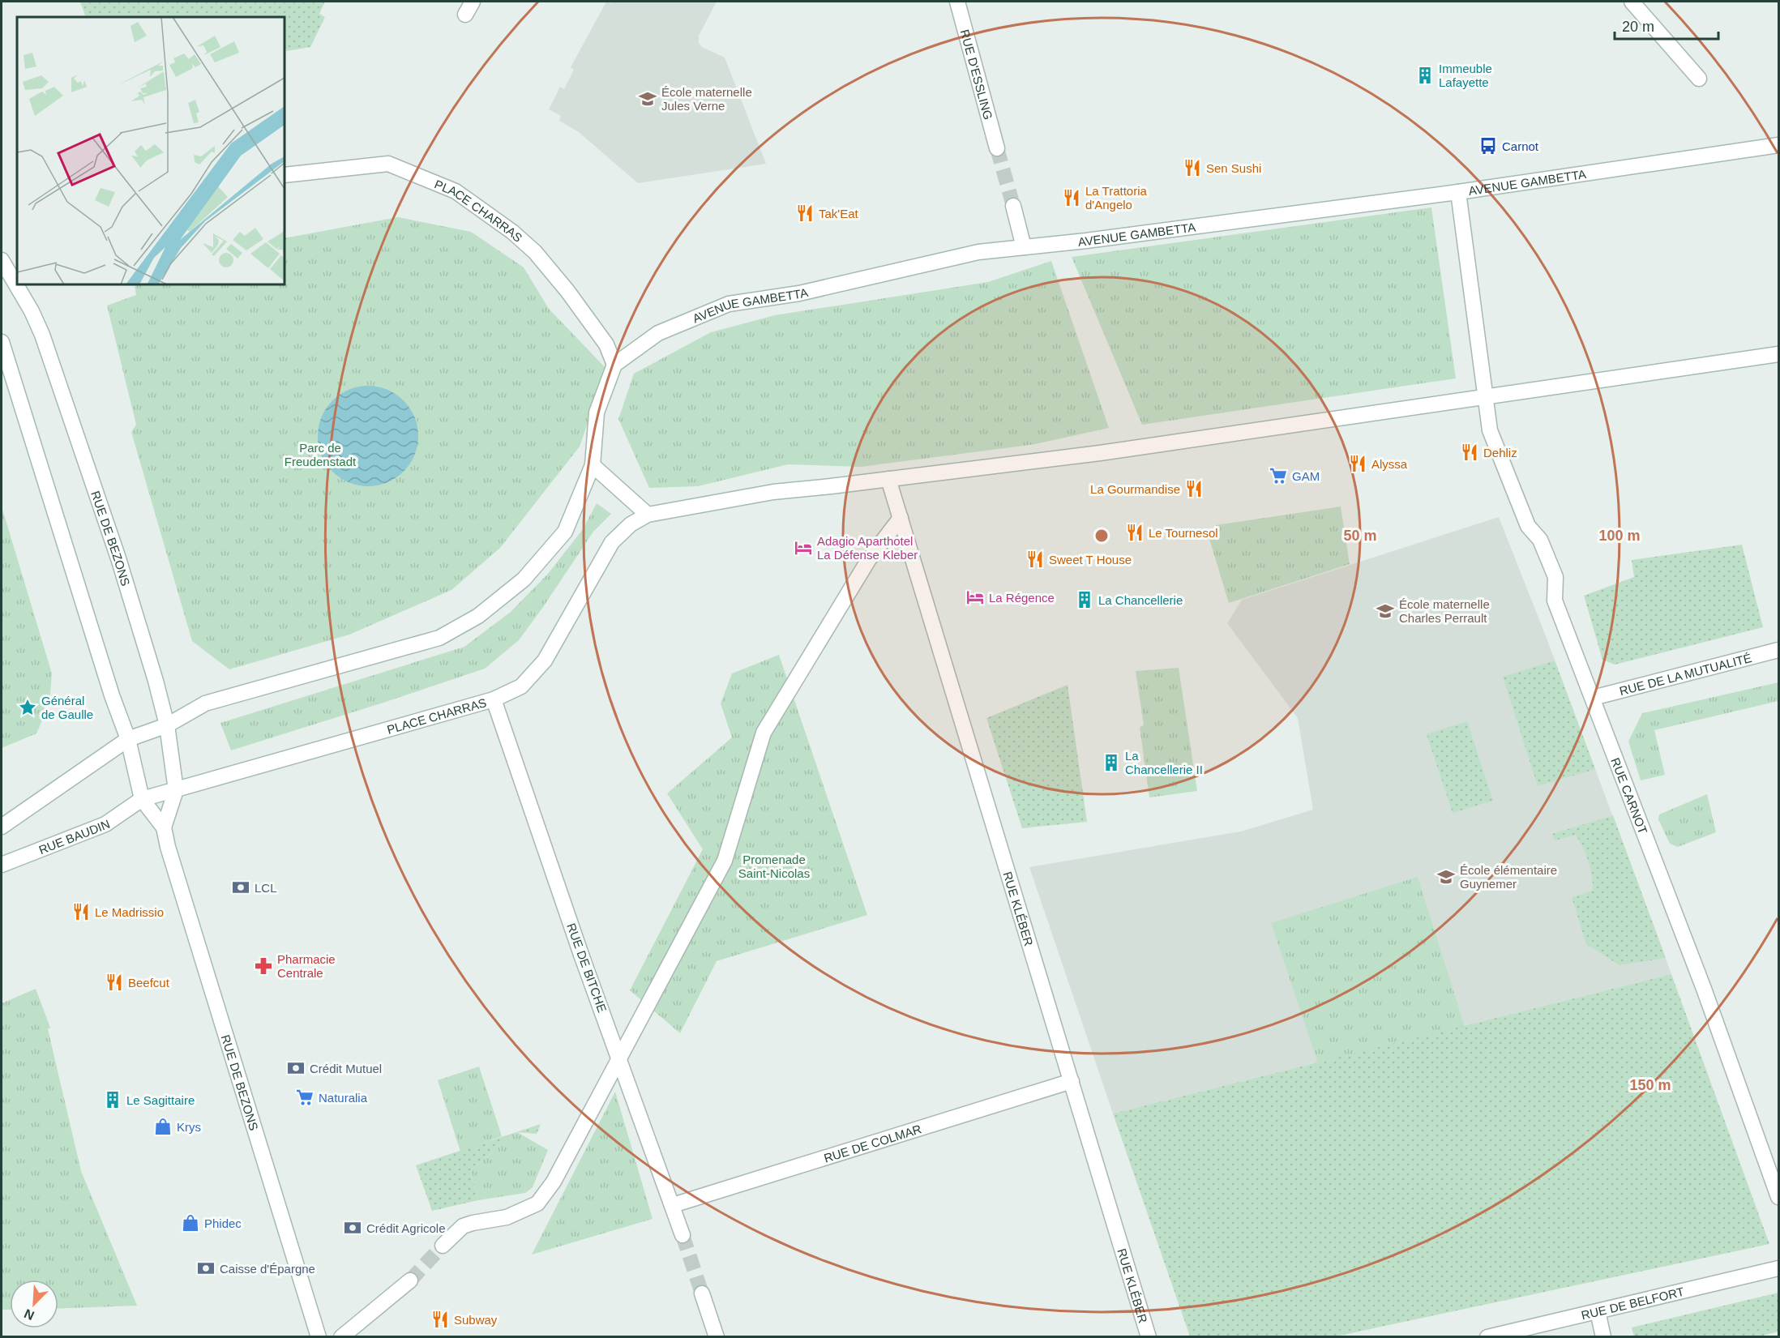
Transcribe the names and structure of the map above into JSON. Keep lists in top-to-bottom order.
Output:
{
  "streets": {
    "main road": [
      "RUE D'ESSLING",
      "AVENUE GAMBETTA",
      "PLACE CHARRAS",
      "RUE DE BEZONS",
      "RUE DE LA MUTUALITÉ",
      "RUE CARNOT",
      "RUE BAUDIN",
      "RUE KLÉBER",
      "RUE DE BITCHE",
      "RUE DE COLMAR",
      "RUE DE BELFORT"
    ]
  },
  "crossings": [
    ["AVENUE GAMBETTA", "PLACE CHARRAS"],
    ["AVENUE GAMBETTA", "RUE CARNOT"],
    ["PLACE CHARRAS", "RUE DE BEZONS"],
    ["PLACE CHARRAS", "RUE BAUDIN"],
    ["PLACE CHARRAS", "RUE DE BITCHE"],
    ["RUE DE BEZONS", "RUE BAUDIN"],
    ["RUE DE LA MUTUALITÉ", "RUE CARNOT"],
    ["RUE KLÉBER", "RUE DE COLMAR"],
    ["RUE DE BITCHE", "RUE DE COLMAR"]
  ],
  "parks": ["Parc de Freudenstadt", "Promenade Saint-Nicolas"],
  "places": {
    "building": [
      "Immeuble Lafayette",
      "La Chancellerie",
      "La Chancellerie II",
      "Le Sagittaire"
    ],
    "school or university": ["École maternelle Jules Verne", "École maternelle Charles Perrault", "École élémentaire Guynemer"],
    "bus stop": ["Carnot"],
    "restaurant": [
      "Sen Sushi",
      "La Trattoria d'Angelo",
      "Tak'Eat",
      "Dehliz",
      "Alyssa",
      "La Gourmandise",
      "Le Tournesol",
      "Sweet T House",
      "Le Madrissio",
      "Beefcut",
      "Subway"
    ],
    "supermarket": ["GAM", "Naturalia"],
    "hotel": ["Adagio Aparthotel La Défense Kleber", "La Régence"],
    "place": ["Général de Gaulle"],
    "bank": [
      "LCL",
      "Crédit Mutuel",
      "Crédit Agricole",
      "Caisse d'Épargne"
    ],
    "pharmacy": ["Pharmacie Centrale"],
    "shop": ["Krys", "Phidec"]
  },
  "scale_bar": "20 m",
  "north": "bottom left",
  "rings": ["50 m", "100 m", "150 m"]
}
